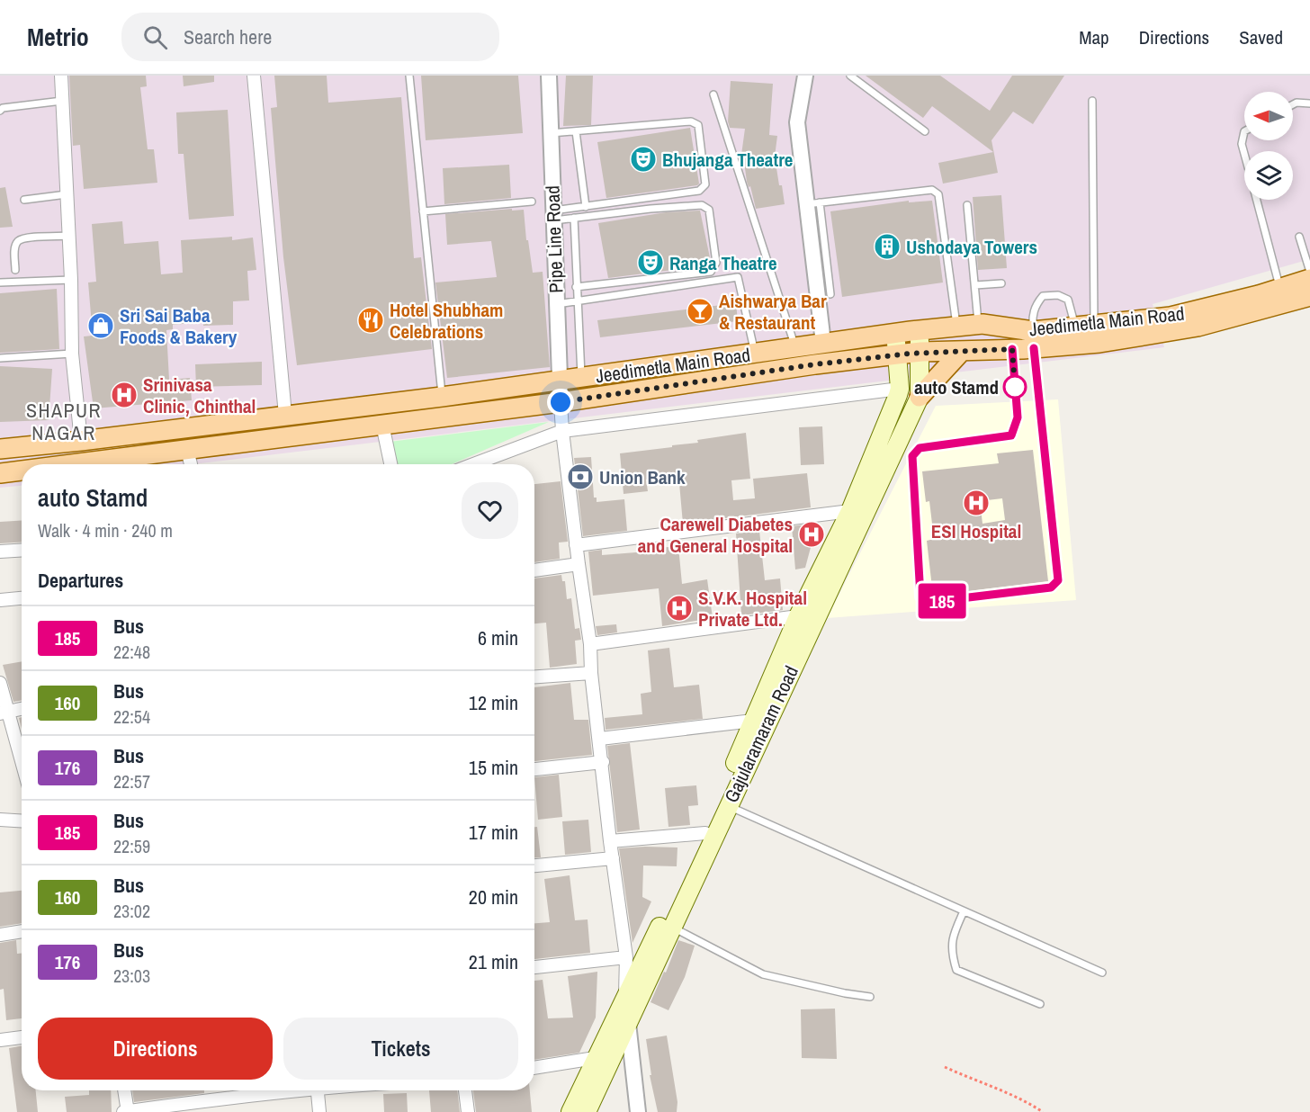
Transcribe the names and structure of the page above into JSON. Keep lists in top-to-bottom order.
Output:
{
  "streets": {
    "main road": ["Jeedimetla Main Road", "Gajularamaram Road"],
    "street": ["Pipe Line Road"]
  },
  "crossings": [
    ["Pipe Line Road", "Jeedimetla Main Road"],
    ["Jeedimetla Main Road", "Gajularamaram Road"]
  ],
  "districts": ["SHAPUR NAGAR"],
  "places": {
    "theatre": ["Bhujanga Theatre", "Ranga Theatre"],
    "building": ["Ushodaya Towers"],
    "bar": ["Aishwarya Bar & Restaurant"],
    "restaurant": ["Hotel Shubham Celebrations"],
    "shop": ["Sri Sai Baba Foods & Bakery"],
    "other": ["auto Stamd"],
    "hospital": [
      "Srinivasa Clinic, Chinthal",
      "ESI Hospital",
      "Carewell Diabetes and General Hospital",
      "S.V.K. Hospital Private Ltd."
    ],
    "bank": ["Union Bank"]
  },
  "lines": ["bus line 185"],
  "north": "left",
  "page": {
    "header": "Metrio",
    "search": "Search here",
    "nav": ["Map", "Directions", "Saved"],
    "on_map": "185",
    "heading": [
      ["auto Stamd", "Walk · 4 min · 240 m"],
      "Departures"
    ],
    "list": [
      {
        "mark": "185",
        "name": "Bus",
        "note": "22:48",
        "value": "6 min"
      },
      {
        "mark": "160",
        "name": "Bus",
        "note": "22:54",
        "value": "12 min"
      },
      {
        "mark": "176",
        "name": "Bus",
        "note": "22:57",
        "value": "15 min"
      },
      {
        "mark": "185",
        "name": "Bus",
        "note": "22:59",
        "value": "17 min"
      },
      {
        "mark": "160",
        "name": "Bus",
        "note": "23:02",
        "value": "20 min"
      },
      {
        "mark": "176",
        "name": "Bus",
        "note": "23:03",
        "value": "21 min"
      }
    ],
    "buttons": ["Directions", "Tickets"]
  }
}
